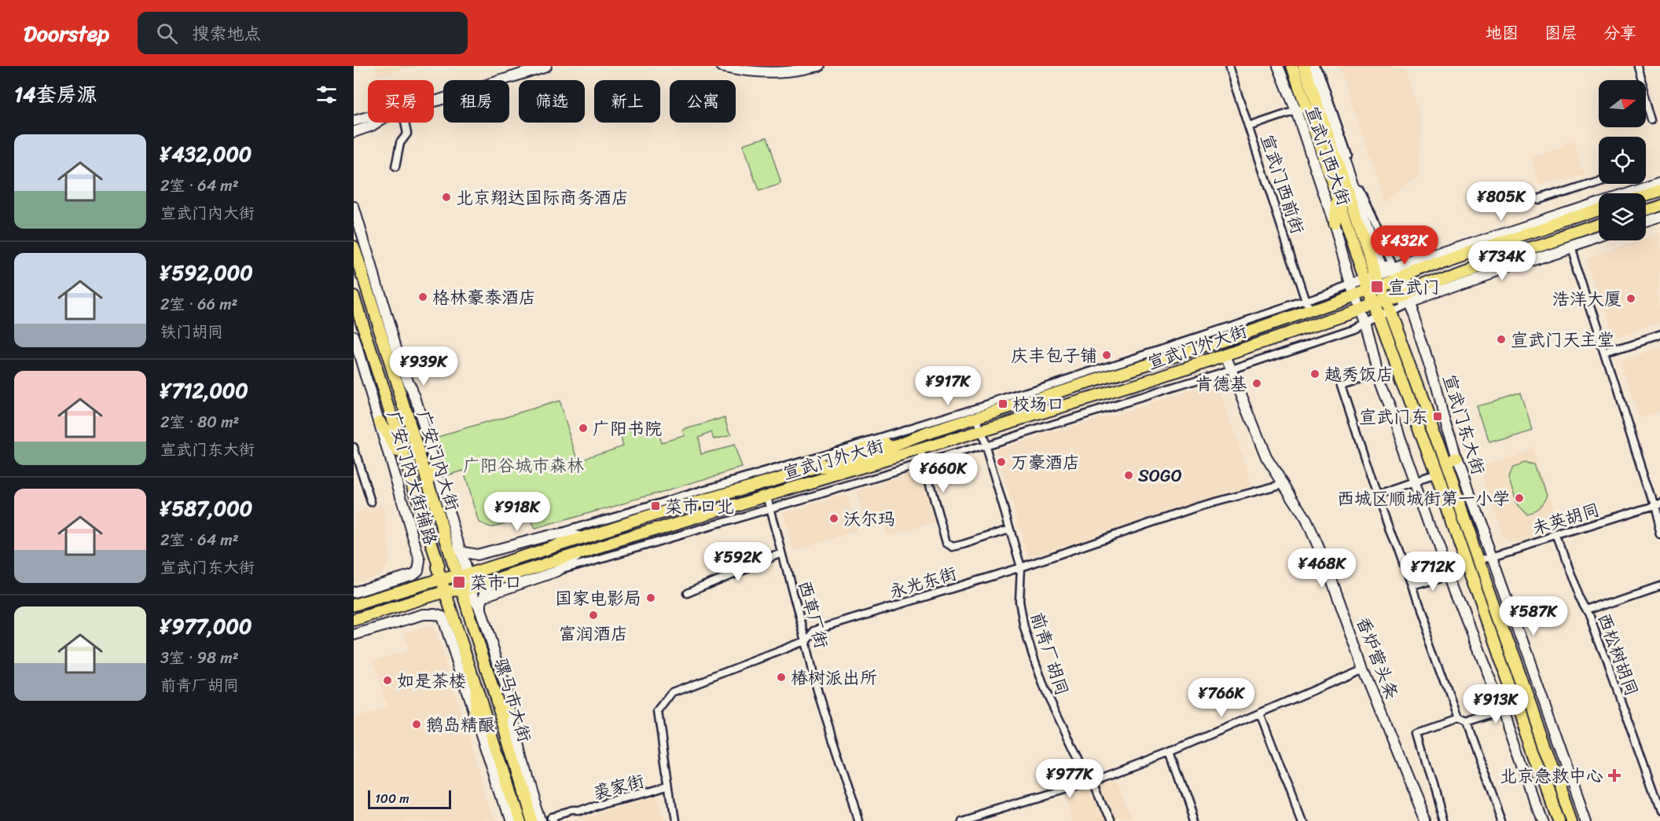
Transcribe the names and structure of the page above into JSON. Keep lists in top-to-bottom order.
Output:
{
  "streets": {
    "main road": [
      "宣武门西大街",
      "宣武门外大街",
      "宣武门东大街",
      "广安门内大街",
      "骡马市大街"
    ],
    "street": [
      "宣武门西前街",
      "广安门内大街辅路",
      "未英胡同",
      "永光东街",
      "西草厂街",
      "前青厂胡同",
      "西松树胡同",
      "香炉营头条",
      "裘家街"
    ]
  },
  "crossings": [
    ["宣武门西大街", "宣武门外大街"],
    ["宣武门西大街", "宣武门东大街"],
    ["宣武门西前街", "宣武门外大街"],
    ["宣武门外大街", "宣武门东大街"],
    ["宣武门外大街", "广安门内大街"],
    ["宣武门外大街", "广安门内大街辅路"],
    ["宣武门外大街", "西草厂街"],
    ["宣武门外大街", "前青厂胡同"],
    ["宣武门外大街", "香炉营头条"],
    ["宣武门外大街", "骡马市大街"],
    ["宣武门东大街", "未英胡同"],
    ["广安门内大街", "广安门内大街辅路"],
    ["广安门内大街", "骡马市大街"],
    ["广安门内大街辅路", "骡马市大街"],
    ["未英胡同", "西松树胡同"],
    ["永光东街", "西草厂街"],
    ["永光东街", "前青厂胡同"],
    ["永光东街", "香炉营头条"],
    ["永光东街", "裘家街"]
  ],
  "parks": ["广阳谷城市森林"],
  "places": {
    "other": [
      "北京翔达国际商务酒店",
      "格林豪泰酒店",
      "浩洋大厦",
      "宣武门天主堂",
      "庆丰包子铺",
      "越秀饭店",
      "肯德基",
      "广阳书院",
      "万豪酒店",
      "SOGO",
      "西城区顺城街第一小学",
      "沃尔玛",
      "国家电影局",
      "富润酒店",
      "椿树派出所",
      "如是茶楼",
      "鹅岛精酿"
    ],
    "transit": [
      "宣武门",
      "校场口",
      "宣武门东",
      "菜市口北",
      "菜市口"
    ],
    "health": ["北京急救中心"]
  },
  "scale_bar": "100 m",
  "north": "right",
  "page": {
    "header": "Doorstep",
    "search": "搜索地点",
    "nav": ["地图", "图层", "分享"],
    "heading": "14套房源",
    "chip": [
      "买房",
      "租房",
      "筛选",
      "新上",
      "公寓"
    ],
    "list": [
      {
        "name": "¥432,000",
        "note": "2室 · 64 m² · 宣武门内大街"
      },
      {
        "name": "¥592,000",
        "note": "2室 · 66 m² · 铁门胡同"
      },
      {
        "name": "¥712,000",
        "note": "2室 · 80 m² · 宣武门东大街"
      },
      {
        "name": "¥587,000",
        "note": "2室 · 64 m² · 宣武门东大街"
      },
      {
        "name": "¥977,000",
        "note": "3室 · 98 m² · 前青厂胡同"
      }
    ],
    "price": [
      "¥805K",
      "¥432K",
      "¥734K",
      "¥939K",
      "¥917K",
      "¥660K",
      "¥918K",
      "¥592K",
      "¥468K",
      "¥712K",
      "¥587K",
      "¥766K",
      "¥913K",
      "¥977K"
    ],
    "scale": "100 m"
  }
}
